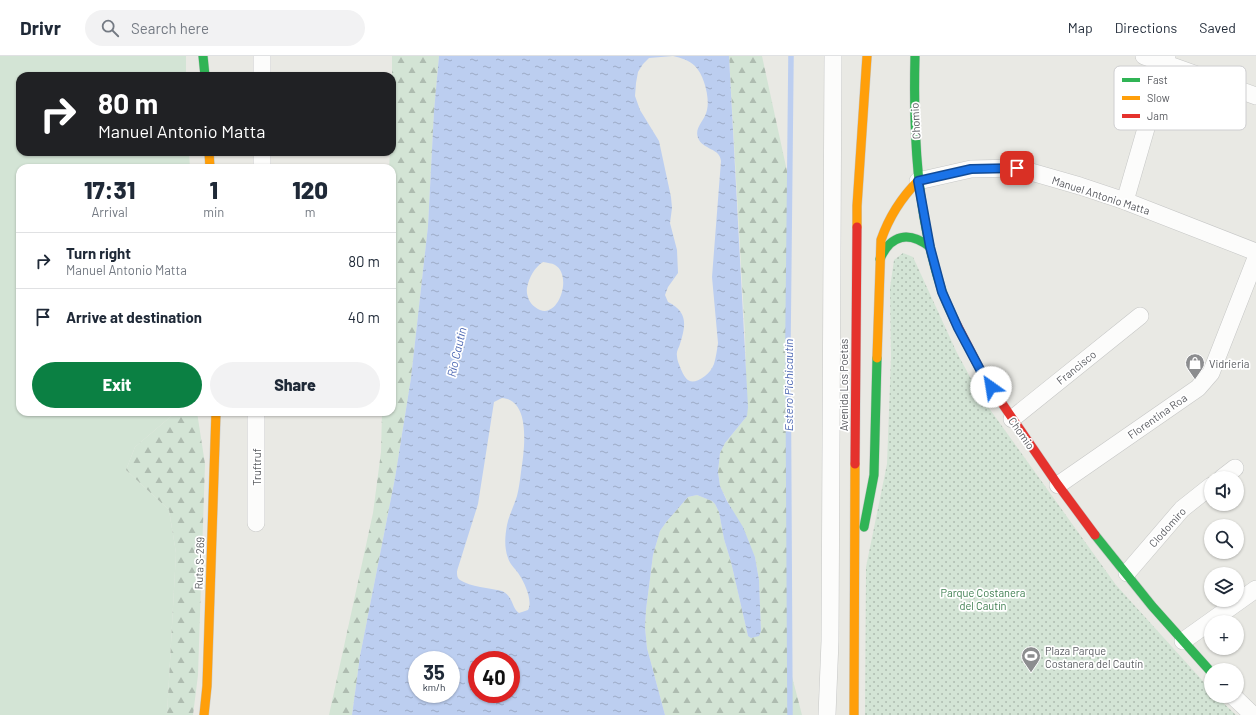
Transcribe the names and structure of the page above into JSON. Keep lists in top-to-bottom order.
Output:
{
  "streets": {
    "main road": ["Chomio", "Avenida Los Poetas", "Ruta S-269"],
    "street": [
      "Manuel Antonio Matta",
      "Francisco",
      "Florentina Roa",
      "Truftruf",
      "Clodomiro"
    ]
  },
  "crossings": [
    ["Chomio", "Manuel Antonio Matta"],
    ["Chomio", "Francisco"],
    ["Chomio", "Florentina Roa"],
    ["Chomio", "Clodomiro"]
  ],
  "water": ["Río Cautín", "Estero Pichicautín"],
  "parks": ["Parque Costanera del Cautín"],
  "places": {
    "shop": ["Vidrieria"],
    "sports": ["Plaza Parque Costanera del Cautín"]
  },
  "legend": ["Fast", "Slow", "Jam"],
  "page": {
    "header": "Drivr",
    "search": "Search here",
    "nav": ["Map", "Directions", "Saved"],
    "turn": ["80 m", "Manuel Antonio Matta"],
    "eta": [
      "17:31",
      "Arrival",
      "1",
      "min",
      "120",
      "m"
    ],
    "list": [
      {
        "name": "Turn right",
        "note": "Manuel Antonio Matta",
        "value": "80 m"
      },
      {
        "name": "Arrive at destination",
        "value": "40 m"
      }
    ],
    "buttons": ["Exit", "Share"],
    "map_buttons": ["+", "−"],
    "speed": "35 km/h",
    "limit": "40"
  }
}
